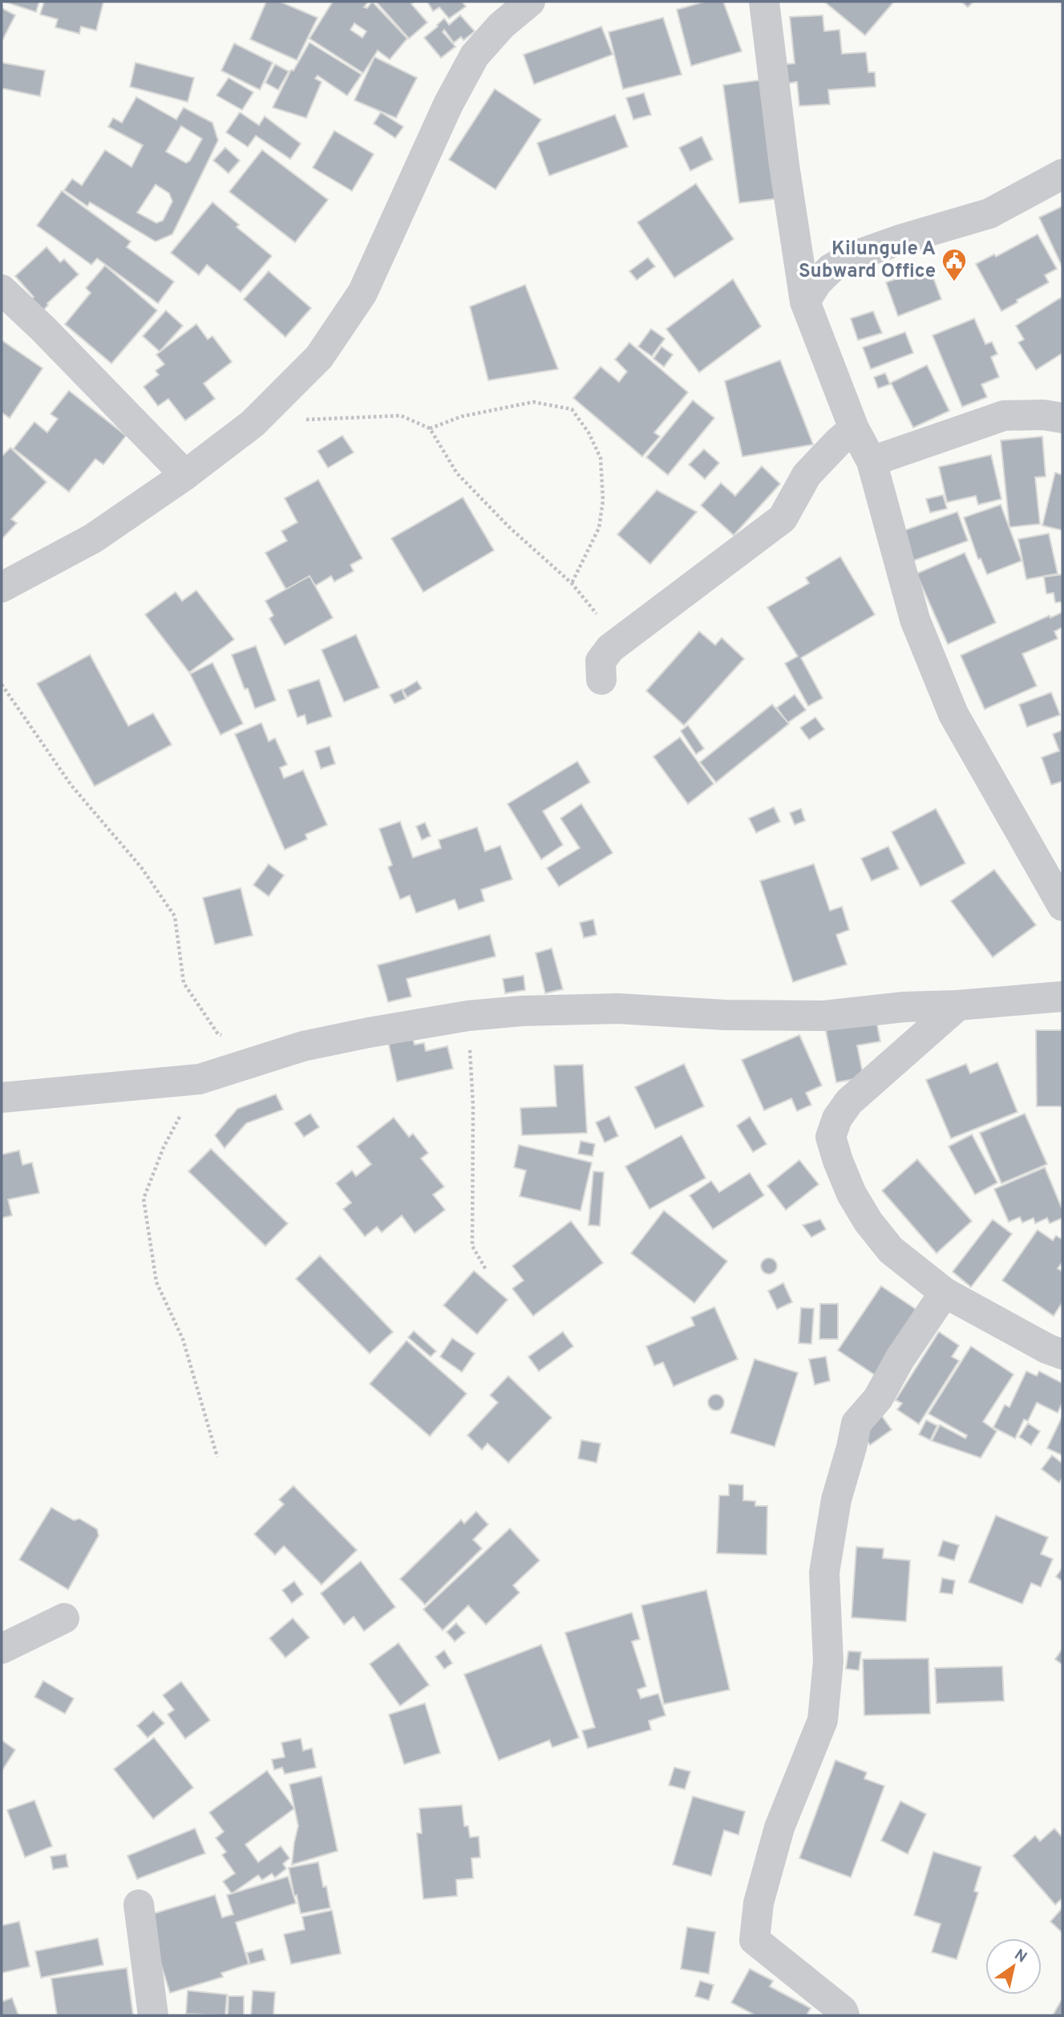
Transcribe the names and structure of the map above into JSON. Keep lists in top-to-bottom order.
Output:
{
  "places": {
    "public building": ["Kilungule A Subward Office"]
  },
  "north": "top right"
}
